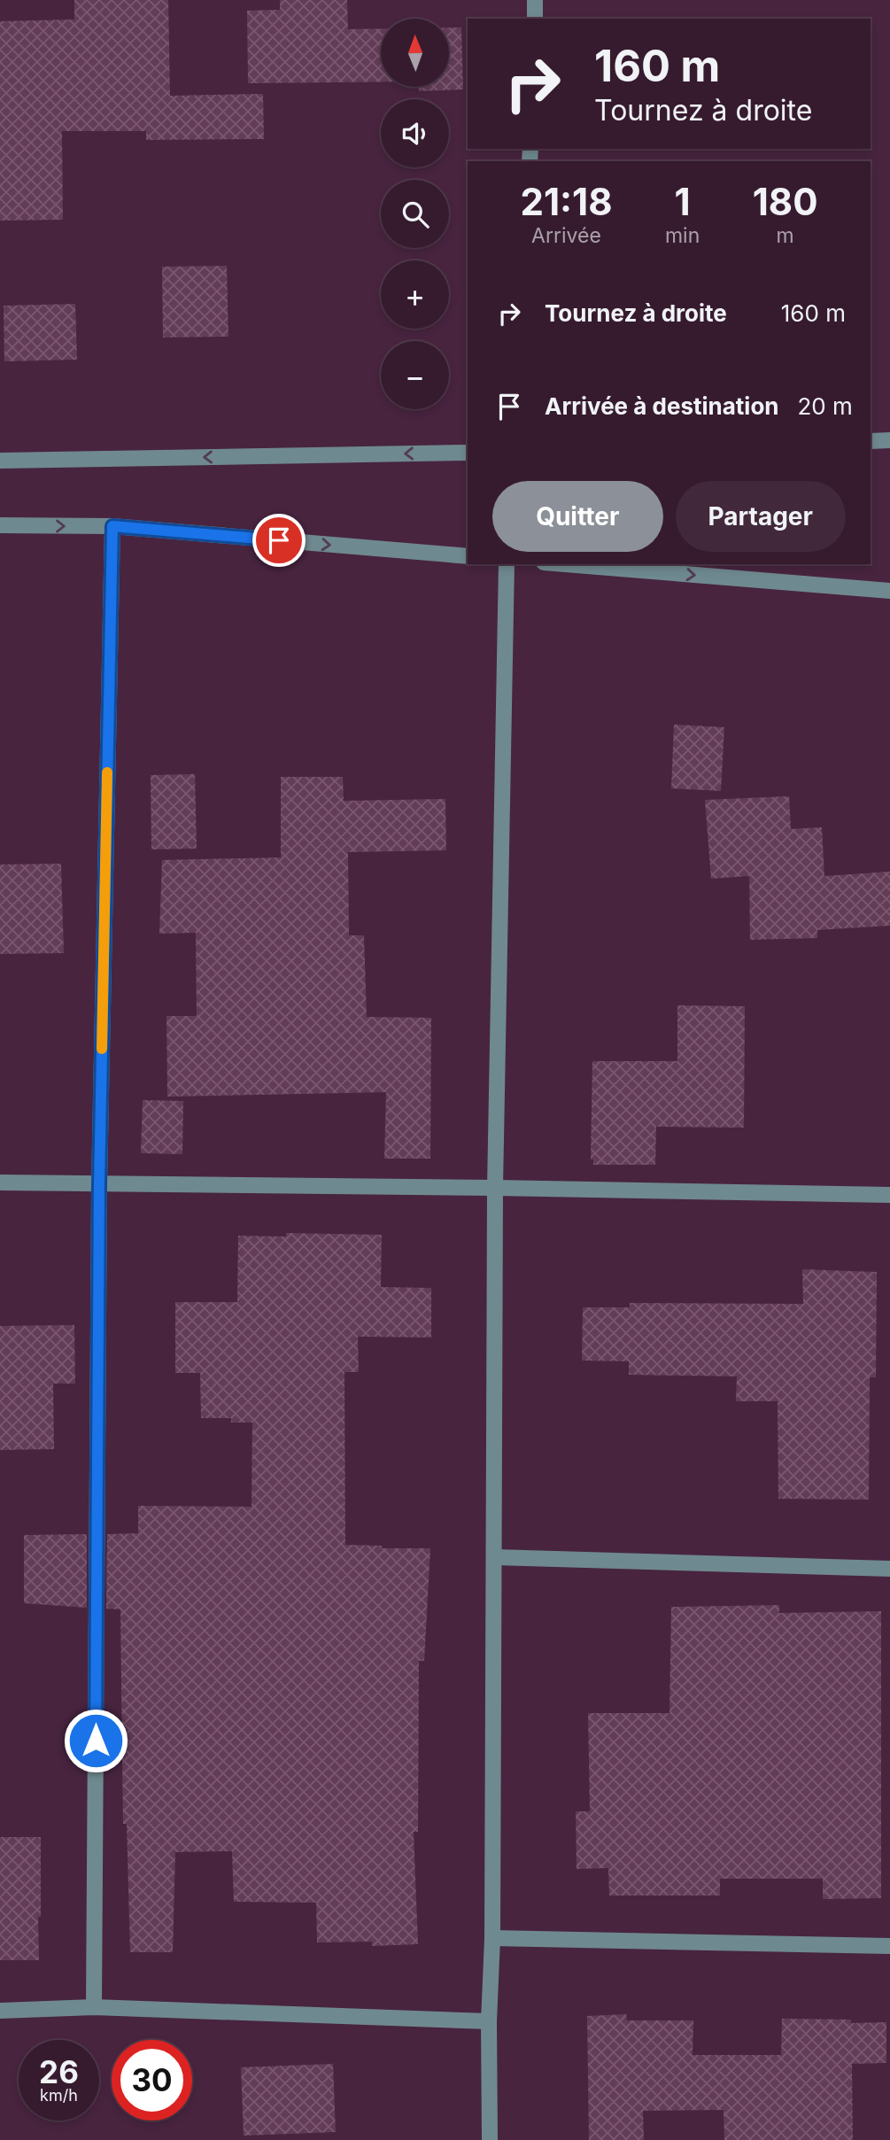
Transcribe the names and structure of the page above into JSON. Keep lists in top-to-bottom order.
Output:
{
  "north": "top",
  "page": {
    "map_buttons": ["+", "−"],
    "turn": ["160 m", "Tournez à droite"],
    "eta": [
      "21:18",
      "Arrivée",
      "1",
      "min",
      "180",
      "m"
    ],
    "list": [
      {
        "name": "Tournez à droite",
        "value": "160 m"
      },
      {
        "name": "Arrivée à destination",
        "value": "20 m"
      }
    ],
    "buttons": ["Quitter", "Partager"],
    "speed": "26 km/h",
    "limit": "30"
  }
}
